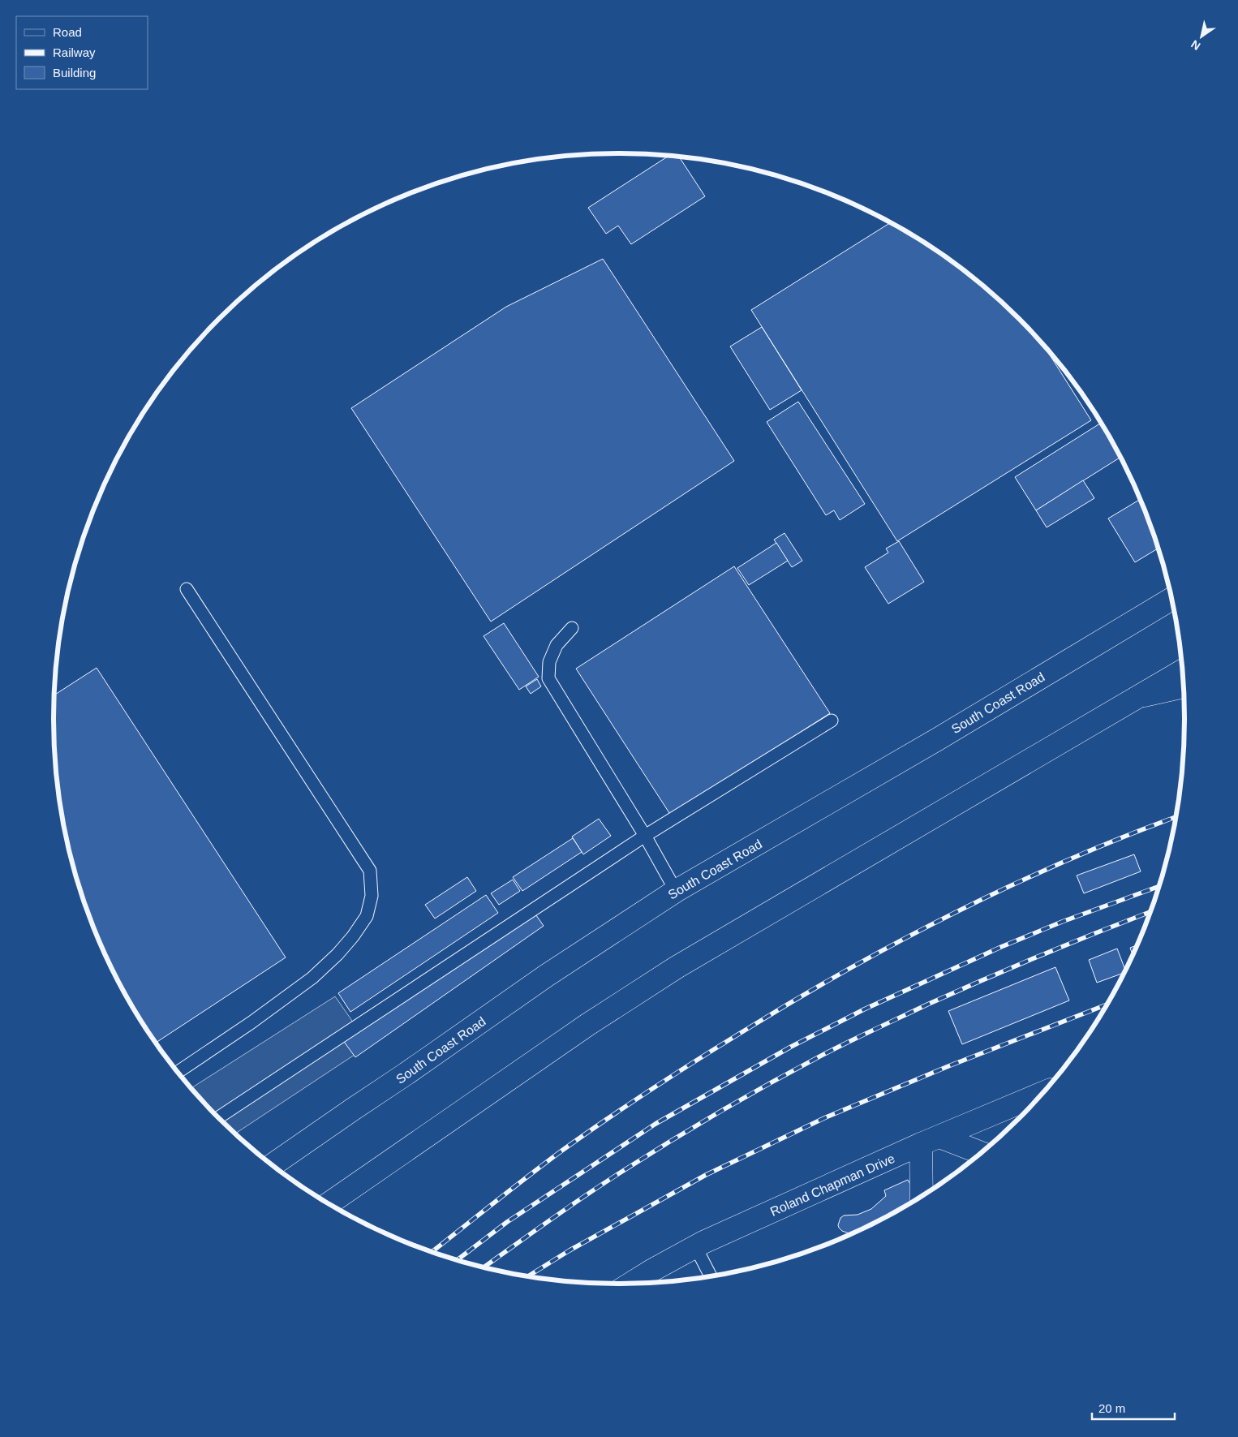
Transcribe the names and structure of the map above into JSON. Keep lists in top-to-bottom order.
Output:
{
  "streets": {
    "main road": ["South Coast Road", "Roland Chapman Drive"]
  },
  "legend": ["Road", "Railway", "Building"],
  "scale_bar": "20 m",
  "north": "bottom left"
}
